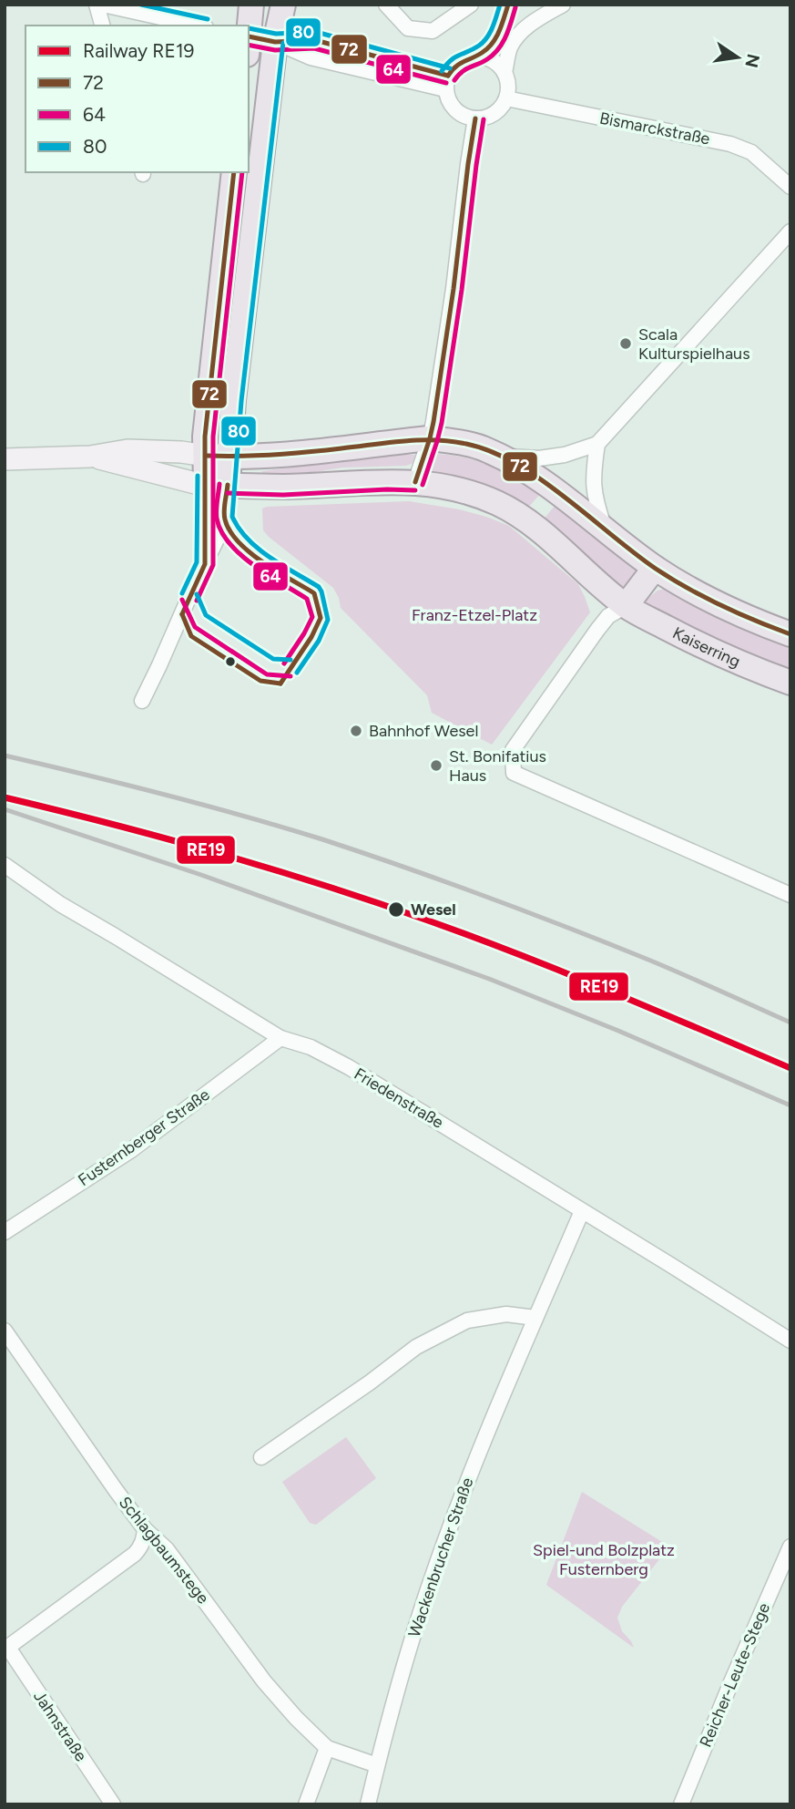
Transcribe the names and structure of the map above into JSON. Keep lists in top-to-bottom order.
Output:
{
  "streets": {
    "main road": ["Kaiserring"],
    "street": [
      "Bismarckstraße",
      "Friedenstraße",
      "Fusternberger Straße",
      "Schlagbaumstege",
      "Wackenbrucher Straße",
      "Reicher-Leute-Stege",
      "Jahnstraße"
    ]
  },
  "crossings": [
    ["Friedenstraße", "Fusternberger Straße"],
    ["Friedenstraße", "Wackenbrucher Straße"],
    ["Schlagbaumstege", "Wackenbrucher Straße"],
    ["Schlagbaumstege", "Jahnstraße"]
  ],
  "parks": ["Franz-Etzel-Platz", "Spiel-und Bolzplatz Fusternberg"],
  "places": [
    "Scala Kulturspielhaus",
    "Bahnhof Wesel",
    "St. Bonifatius Haus",
    "Wesel"
  ],
  "lines": [
    "transit line 72",
    "transit line 80",
    "transit line 64",
    "rail line RE19"
  ],
  "legend": [
    "Railway RE19",
    "72",
    "64",
    "80"
  ],
  "north": "right"
}
